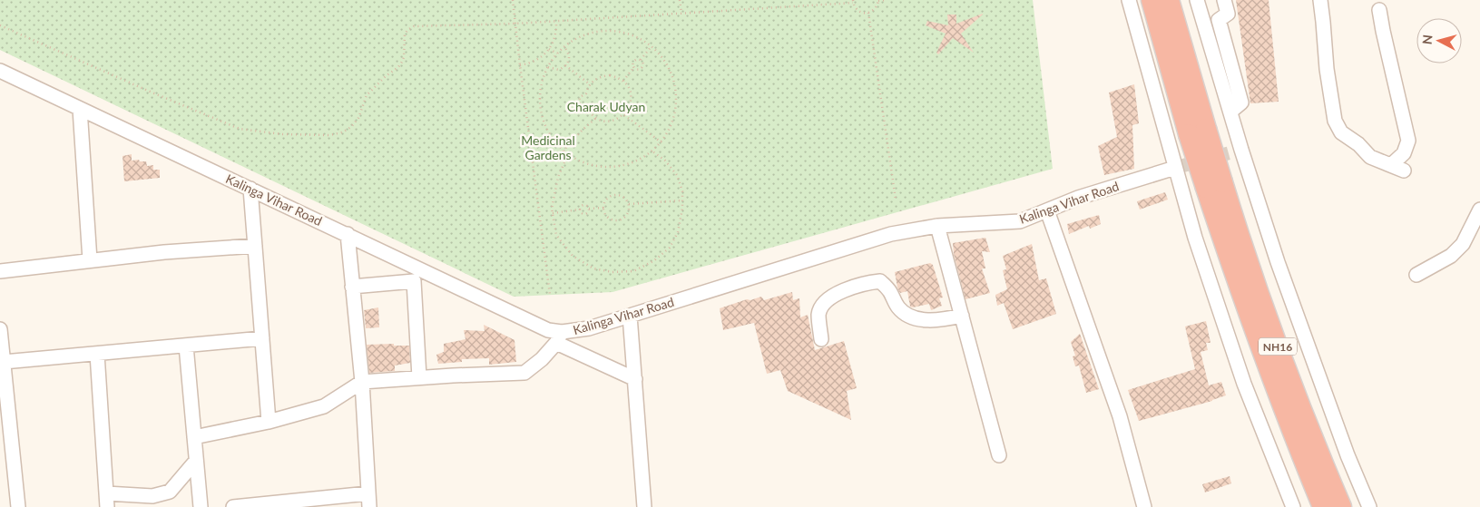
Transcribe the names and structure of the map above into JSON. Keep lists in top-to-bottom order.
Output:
{
  "streets": {
    "highway": ["NH16"],
    "street": ["Kalinga Vihar Road"]
  },
  "parks": ["Charak Udyan", "Medicinal Gardens"],
  "north": "left"
}
